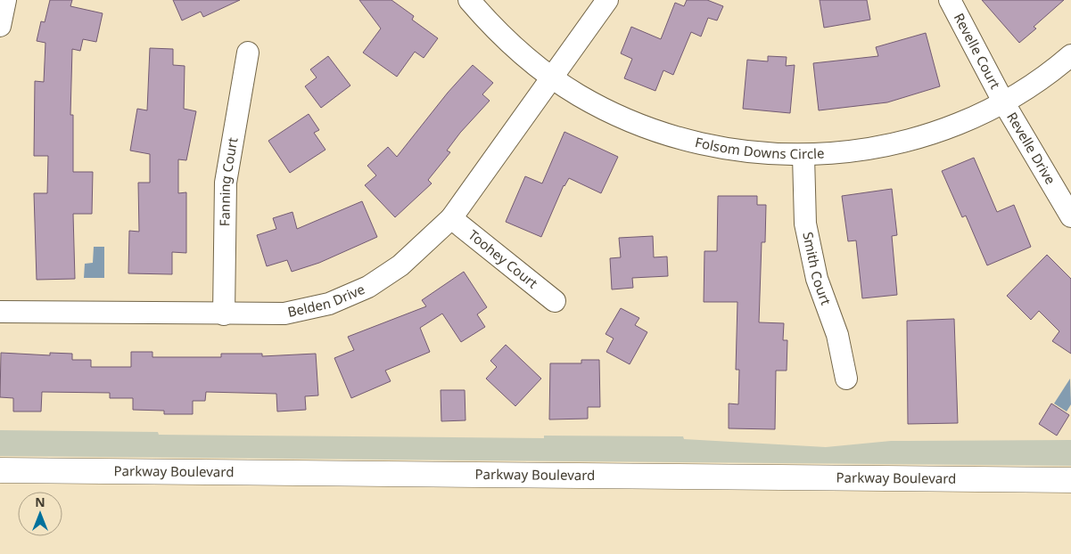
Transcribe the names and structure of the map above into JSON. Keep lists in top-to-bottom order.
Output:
{
  "streets": {
    "street": [
      "Revelle Court",
      "Folsom Downs Circle",
      "Revelle Drive",
      "Fanning Court",
      "Toohey Court",
      "Smith Court",
      "Belden Drive",
      "Parkway Boulevard"
    ]
  },
  "crossings": [
    ["Revelle Court", "Folsom Downs Circle"],
    ["Revelle Court", "Revelle Drive"],
    ["Folsom Downs Circle", "Revelle Drive"],
    ["Folsom Downs Circle", "Smith Court"],
    ["Folsom Downs Circle", "Belden Drive"],
    ["Fanning Court", "Belden Drive"],
    ["Toohey Court", "Belden Drive"]
  ],
  "north": "top"
}
